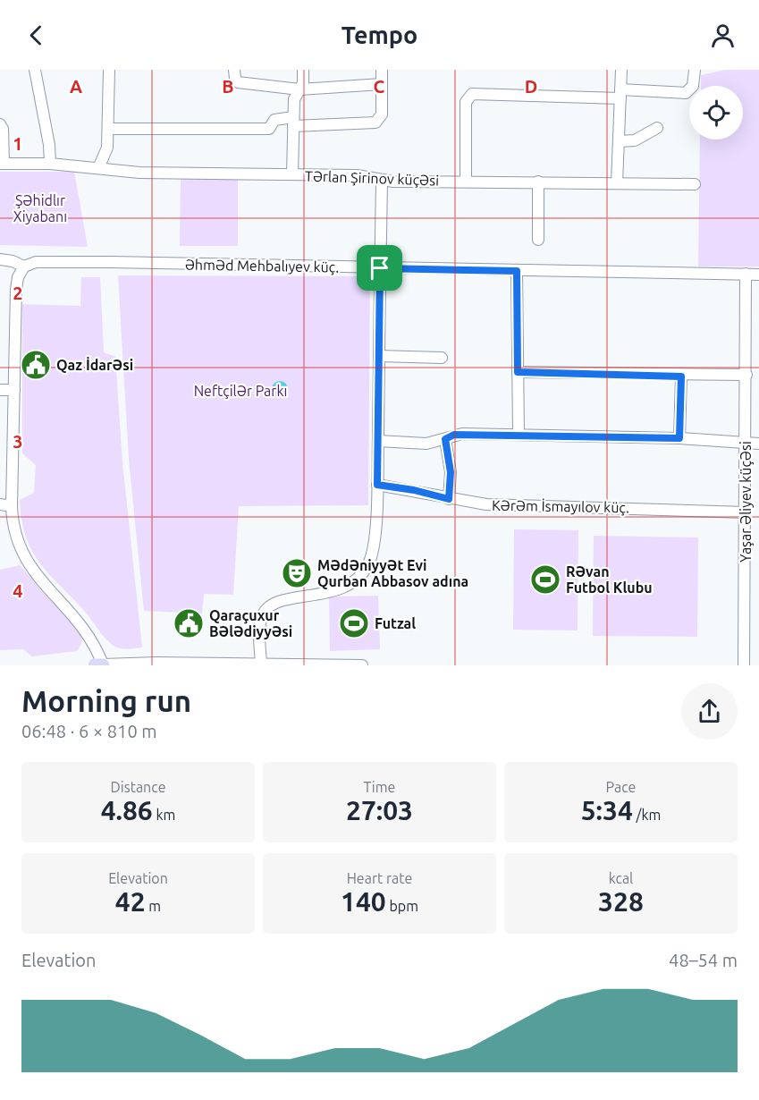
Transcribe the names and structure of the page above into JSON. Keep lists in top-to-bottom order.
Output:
{
  "streets": {
    "street": [
      "Tərlan Şirinov küçəsi",
      "Əhməd Mehbalıyev küç.",
      "Yaşar Əliyev küçəsi",
      "Kərəm İsmayılov küç."
    ]
  },
  "crossings": [
    ["Əhməd Mehbalıyev küç.", "Yaşar Əliyev küçəsi"],
    ["Yaşar Əliyev küçəsi", "Kərəm İsmayılov küç."]
  ],
  "parks": ["Şəhidlır Xiyabanı", "Neftçilər Parkı"],
  "places": {
    "public building": ["Qaz İdarəsi", "Qaraçuxur Bələdiyyəsi"],
    "theatre": ["Mədəniyyət Evi Qurban Abbasov adına"],
    "sports": ["Rəvan Futbol Klubu", "Futzal"]
  },
  "page": {
    "header": "Tempo",
    "heading": ["Morning run", "06:48 · 6 × 810 m"],
    "stats": [
      ["Distance", "4.86 km"],
      ["Time", "27:03"],
      ["Pace", "5:34 /km"],
      ["Elevation", "42 m"],
      ["Heart rate", "140 bpm"],
      ["kcal", "328"]
    ],
    "chart": ["Elevation", "48–54 m"]
  },
  "grid": {
    "columns": [
      "A",
      "B",
      "C",
      "D"
    ],
    "rows": [
      "1",
      "2",
      "3",
      "4"
    ]
  }
}
